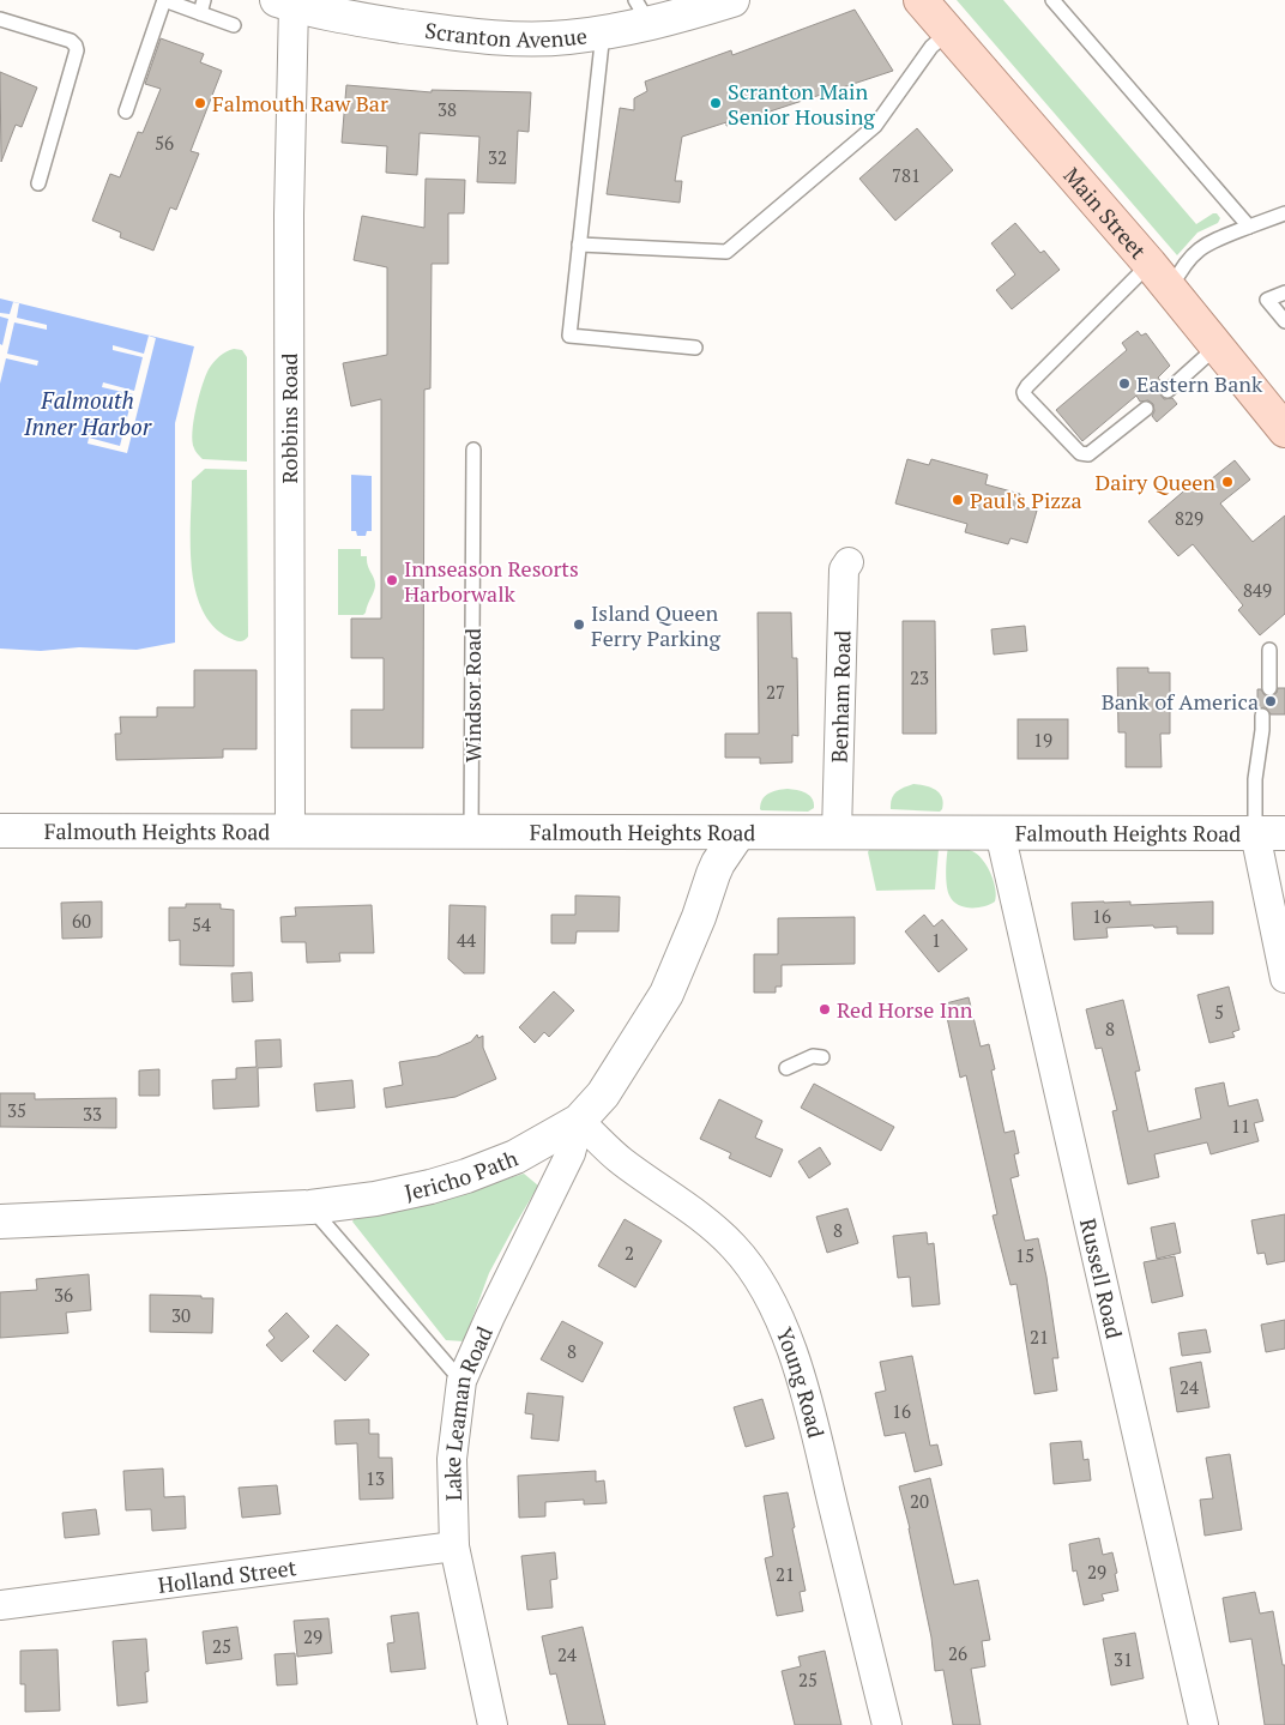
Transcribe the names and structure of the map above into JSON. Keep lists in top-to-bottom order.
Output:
{
  "streets": {
    "main road": ["Main Street"],
    "street": [
      "Scranton Avenue",
      "Robbins Road",
      "Benham Road",
      "Falmouth Heights Road",
      "Jericho Path",
      "Russell Road",
      "Young Road",
      "Lake Leaman Road",
      "Holland Street"
    ],
    "lane": ["Windsor Road"]
  },
  "crossings": [
    ["Scranton Avenue", "Robbins Road"],
    ["Robbins Road", "Falmouth Heights Road"],
    ["Windsor Road", "Falmouth Heights Road"],
    ["Benham Road", "Falmouth Heights Road"],
    ["Falmouth Heights Road", "Jericho Path"],
    ["Falmouth Heights Road", "Russell Road"],
    ["Jericho Path", "Young Road"],
    ["Jericho Path", "Lake Leaman Road"],
    ["Young Road", "Lake Leaman Road"],
    ["Lake Leaman Road", "Holland Street"]
  ],
  "water": ["Falmouth Inner Harbor"],
  "places": [
    "Falmouth Raw Bar",
    "Scranton Main Senior Housing",
    "Eastern Bank",
    "Dairy Queen",
    "Paul's Pizza",
    "Innseason Resorts Harborwalk",
    "Island Queen Ferry Parking",
    "Bank of America",
    "Red Horse Inn"
  ],
  "house_numbers": [
    "38",
    "56",
    "32",
    "781",
    "829",
    "849",
    "23",
    "27",
    "19",
    "16",
    "60",
    "54",
    "44",
    "1",
    "5",
    "8",
    "35",
    "33",
    "11",
    "8",
    "2",
    "15",
    "36",
    "30",
    "21",
    "8",
    "24",
    "16",
    "13",
    "20",
    "29",
    "21",
    "29",
    "25",
    "26",
    "24",
    "31",
    "25"
  ]
}
